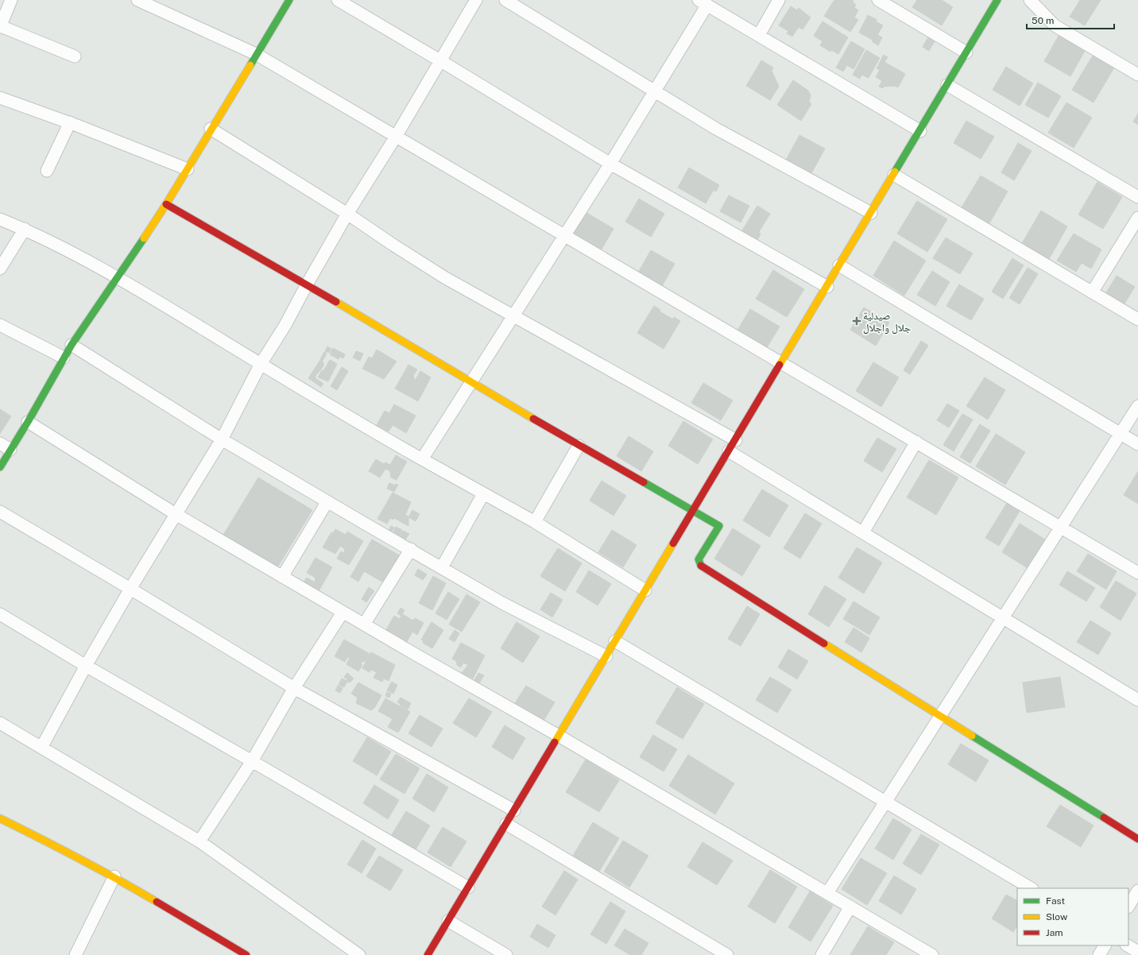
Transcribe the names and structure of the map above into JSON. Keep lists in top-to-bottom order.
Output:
{
  "places": {
    "health": ["صيدلية جلال واجلال"]
  },
  "legend": ["Fast", "Slow", "Jam"],
  "scale_bar": "50 m"
}
